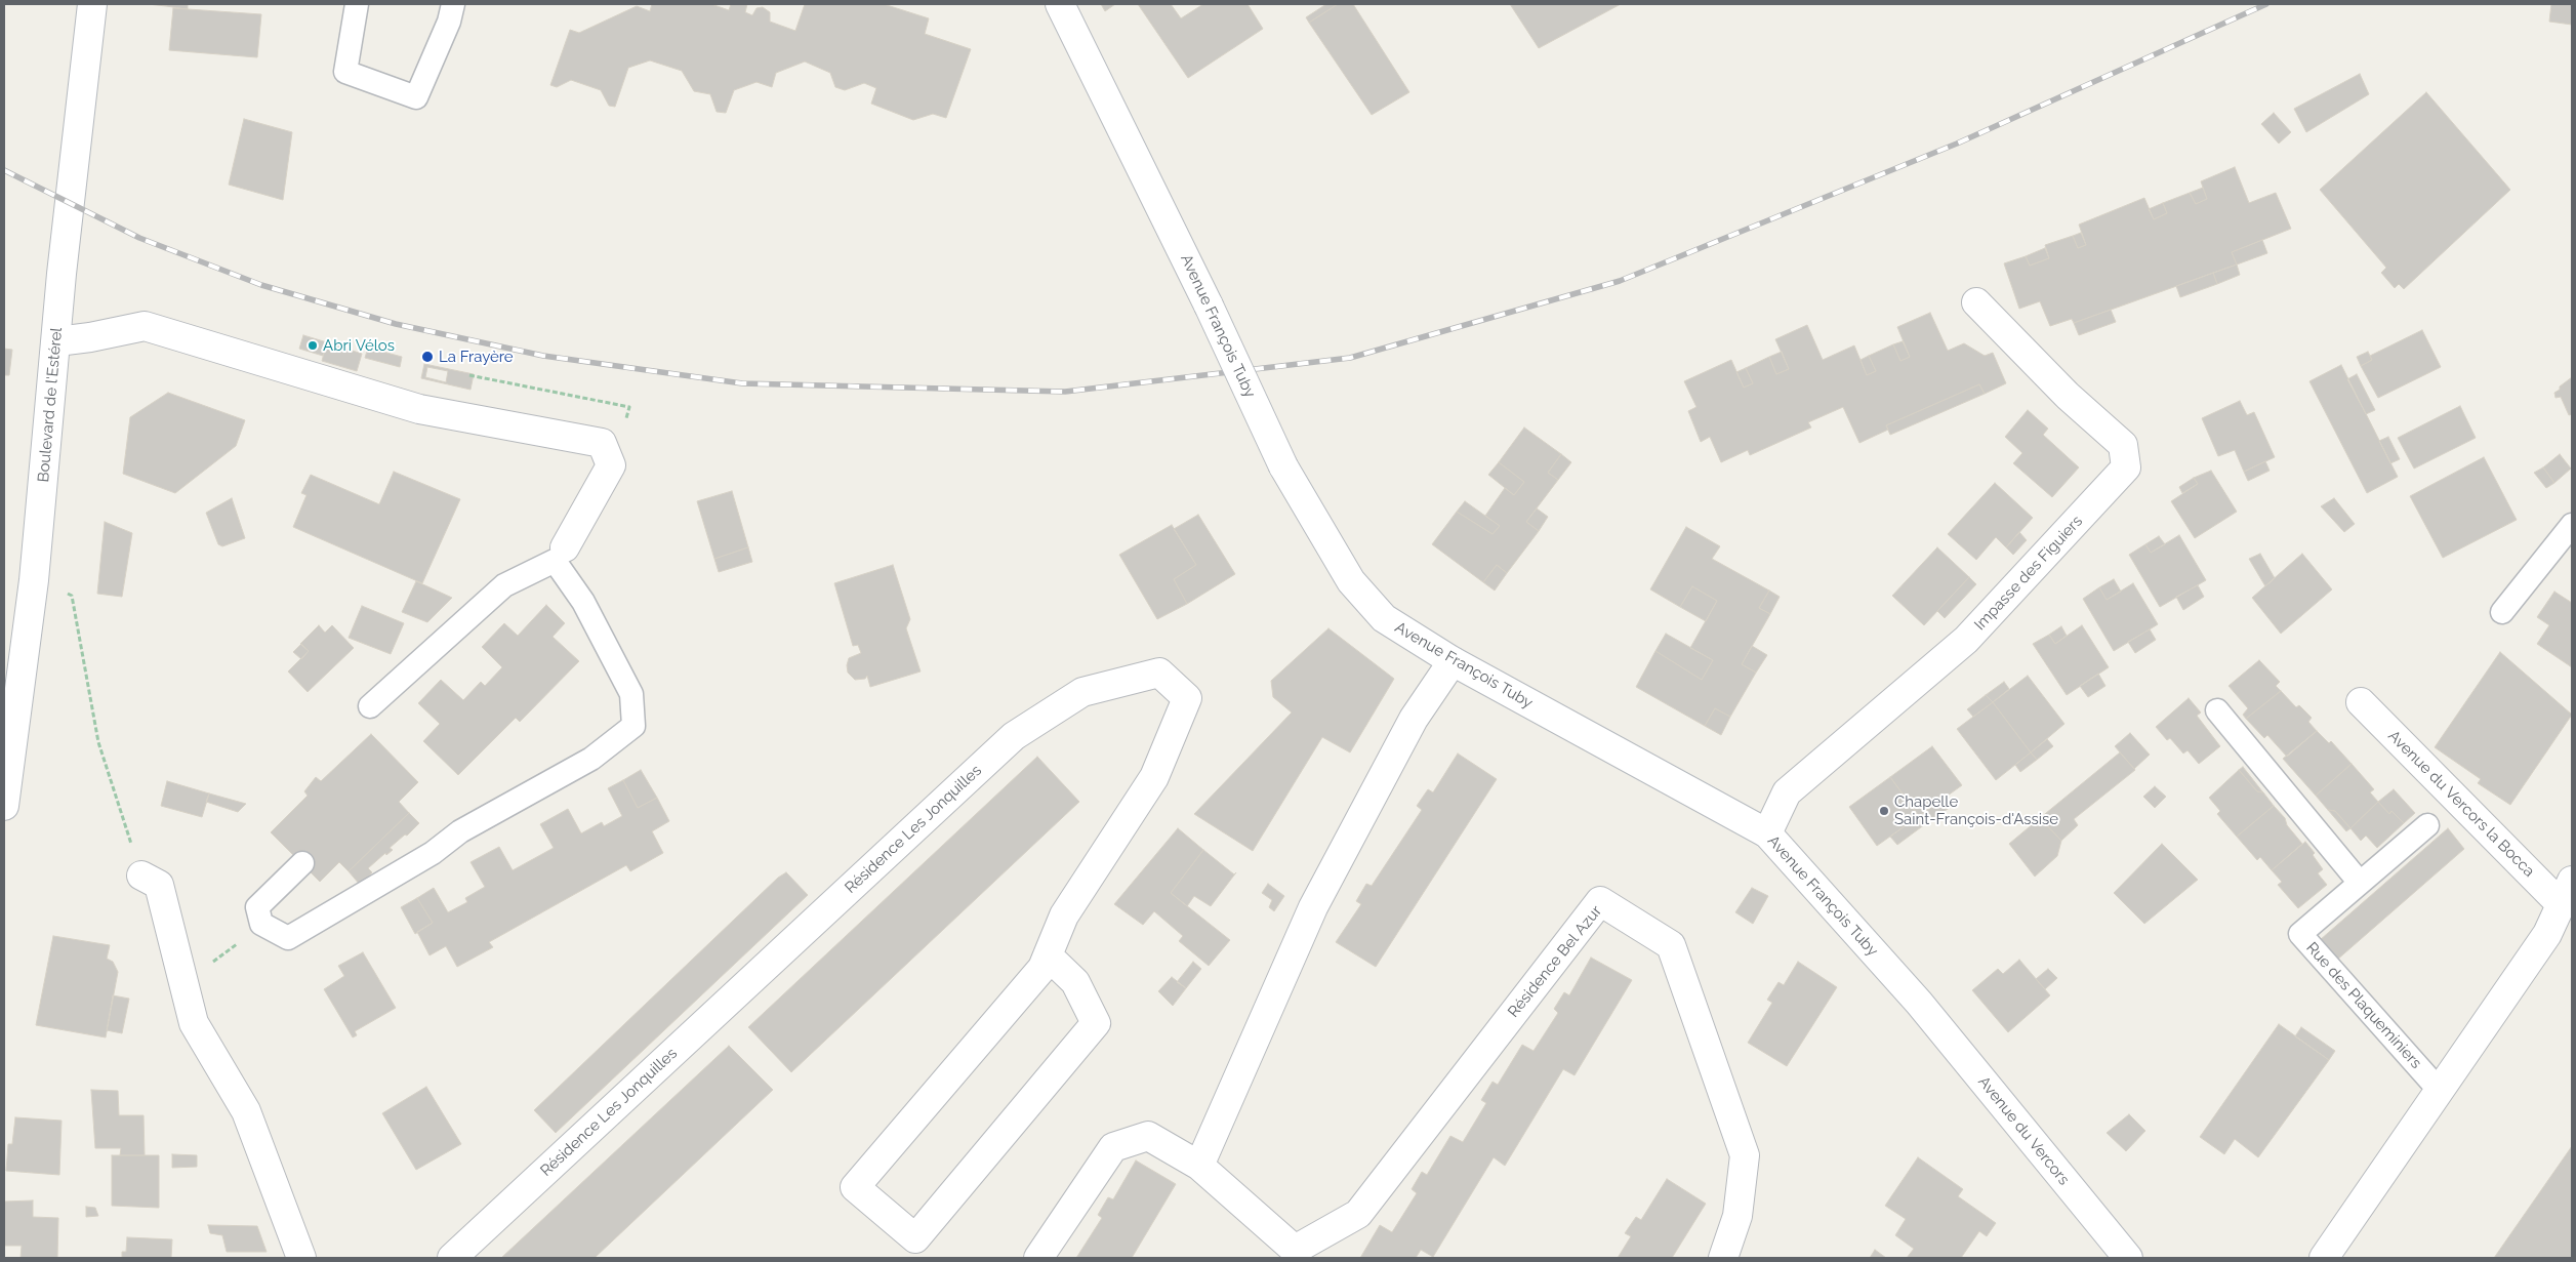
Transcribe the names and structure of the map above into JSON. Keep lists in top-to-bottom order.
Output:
{
  "streets": {
    "street": [
      "Avenue François Tuby",
      "Boulevard de l'Estérel",
      "Impasse des Figuiers",
      "Avenue du Vercors la Bocca",
      "Résidence Les Jonquilles",
      "Résidence Bel Azur",
      "Avenue du Vercors"
    ],
    "lane": ["Rue des Plaqueminiers"]
  },
  "crossings": [
    ["Avenue François Tuby", "Impasse des Figuiers"],
    ["Avenue François Tuby", "Avenue du Vercors"]
  ],
  "places": ["Abri Vélos", "La Frayère", "Chapelle Saint-François-d'Assise"]
}
